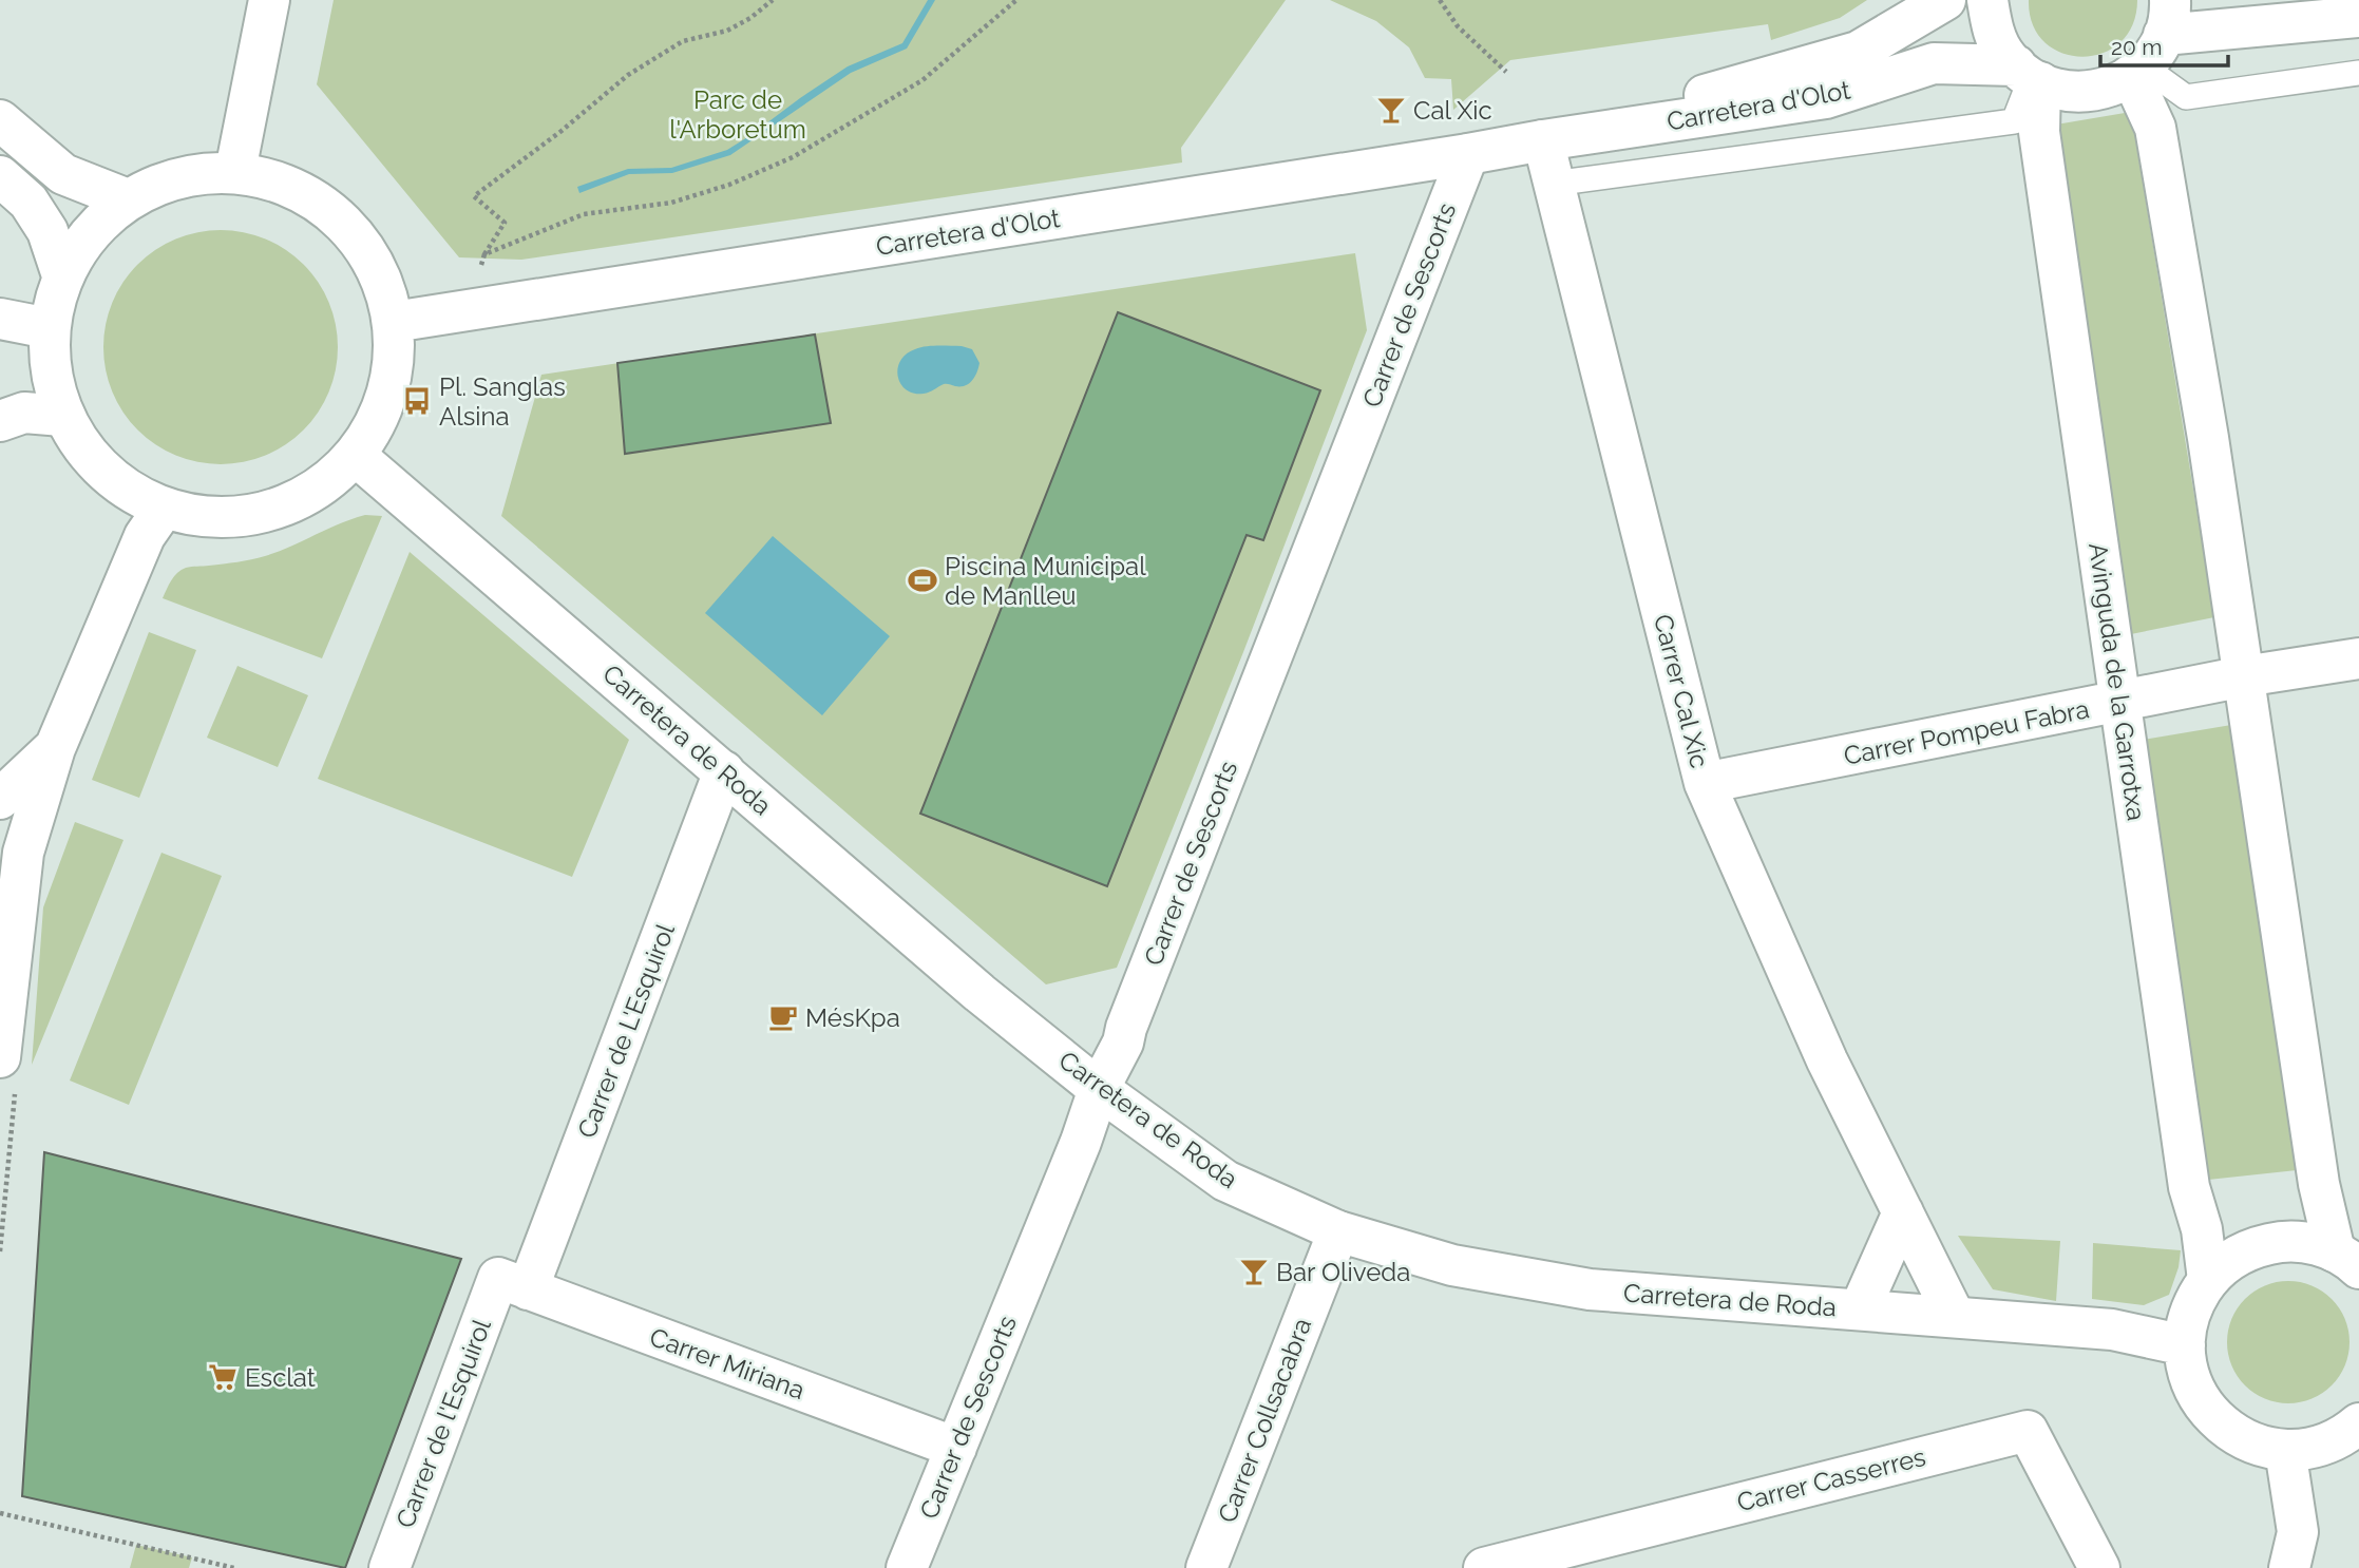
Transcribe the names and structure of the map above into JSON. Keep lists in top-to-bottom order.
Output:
{
  "streets": {
    "street": [
      "Carretera d'Olot",
      "Carrer de Sescorts",
      "Avinguda de la Garrotxa",
      "Carrer Cal Xic",
      "Carrer Pompeu Fabra",
      "Carretera de Roda",
      "Carrer de L'Esquirol",
      "Carrer Miriana",
      "Carrer Collsacabra",
      "Carrer de l'Esquirol",
      "Carrer Casserres"
    ]
  },
  "crossings": [
    ["Carretera d'Olot", "Carrer de Sescorts"],
    ["Carretera d'Olot", "Avinguda de la Garrotxa"],
    ["Carretera d'Olot", "Carrer Cal Xic"],
    ["Carrer de Sescorts", "Carretera de Roda"],
    ["Carrer de Sescorts", "Carrer Miriana"],
    ["Avinguda de la Garrotxa", "Carrer Pompeu Fabra"],
    ["Carrer Cal Xic", "Carrer Pompeu Fabra"],
    ["Carrer Cal Xic", "Carretera de Roda"],
    ["Carretera de Roda", "Carrer de L'Esquirol"],
    ["Carretera de Roda", "Carrer Collsacabra"],
    ["Carrer de L'Esquirol", "Carrer Miriana"],
    ["Carrer de L'Esquirol", "Carrer de l'Esquirol"],
    ["Carrer Miriana", "Carrer de l'Esquirol"]
  ],
  "parks": ["Parc de l'Arboretum"],
  "places": {
    "bar": ["Cal Xic", "Bar Oliveda"],
    "bus stop": ["Pl. Sanglas Alsina"],
    "sports": ["Piscina Municipal de Manlleu"],
    "cafe": ["MésKpa"],
    "supermarket": ["Esclat"]
  },
  "scale_bar": "20 m"
}
